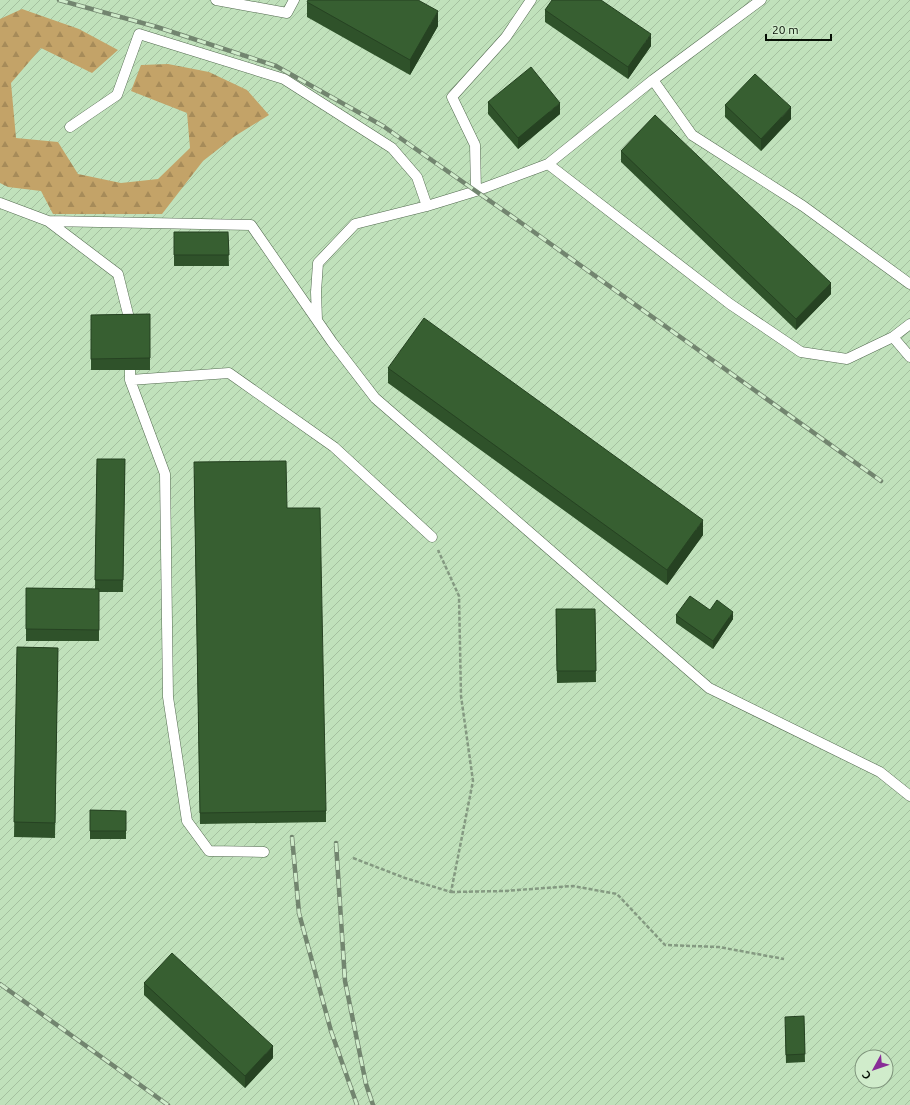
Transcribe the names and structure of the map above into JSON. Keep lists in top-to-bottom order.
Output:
{
  "scale_bar": "20 m",
  "north": "bottom left"
}
